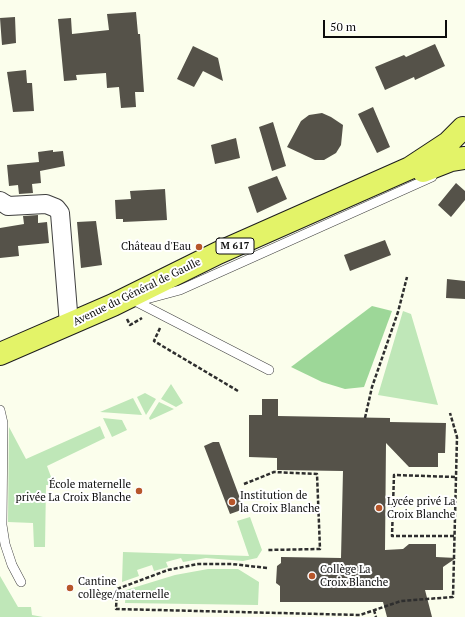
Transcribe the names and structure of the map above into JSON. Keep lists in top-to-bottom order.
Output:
{
  "streets": {
    "main road": ["M 617", "Avenue du Général de Gaulle"]
  },
  "crossings": [
    ["M 617", "Avenue du Général de Gaulle"]
  ],
  "places": [
    "Château d'Eau",
    "École maternelle privée La Croix Blanche",
    "Institution de la Croix Blanche",
    "Lycée privé La Croix Blanche",
    "Collège La Croix Blanche",
    "Cantine collège/maternelle"
  ],
  "scale_bar": "50 m"
}
